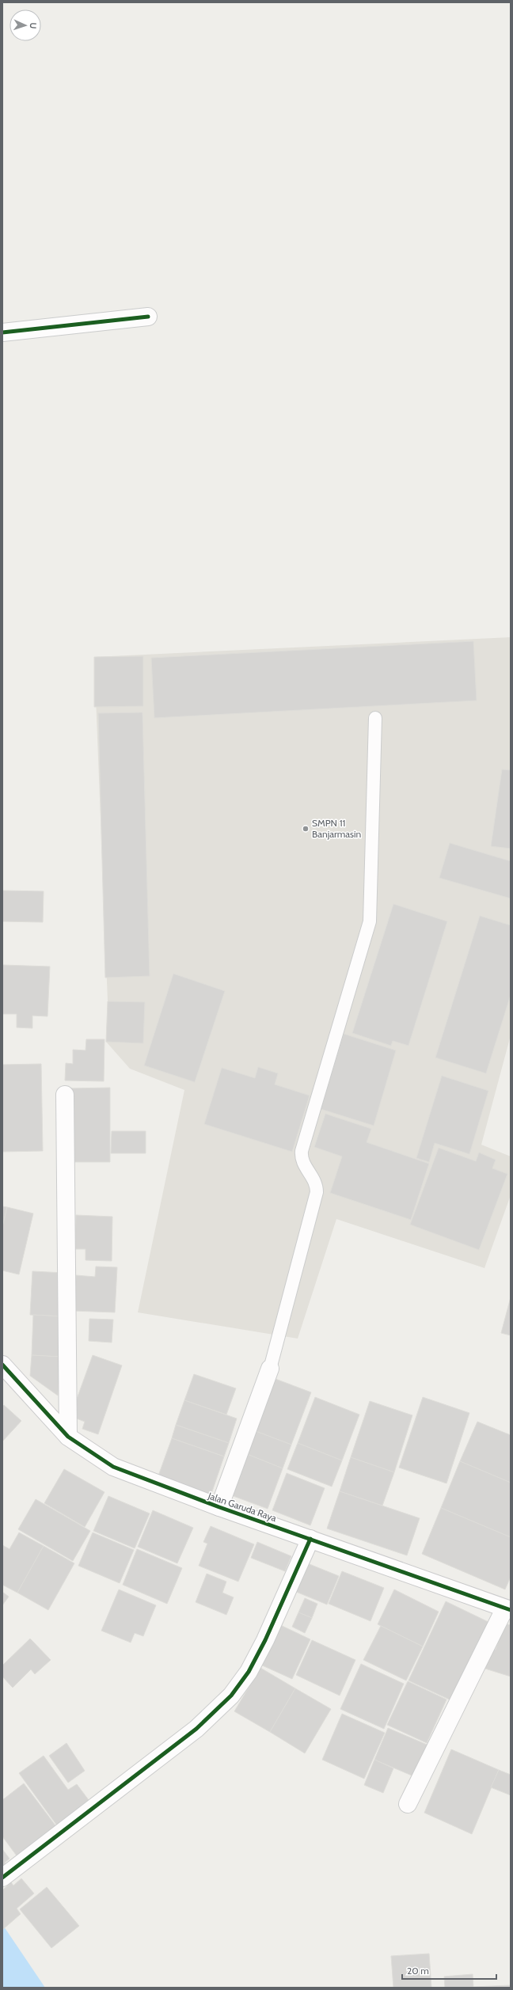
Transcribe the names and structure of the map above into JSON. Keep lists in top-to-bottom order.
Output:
{
  "streets": {
    "street": ["Jalan Garuda Raya"]
  },
  "places": ["SMPN 11 Banjarmasin"],
  "scale_bar": "20 m",
  "north": "right"
}
